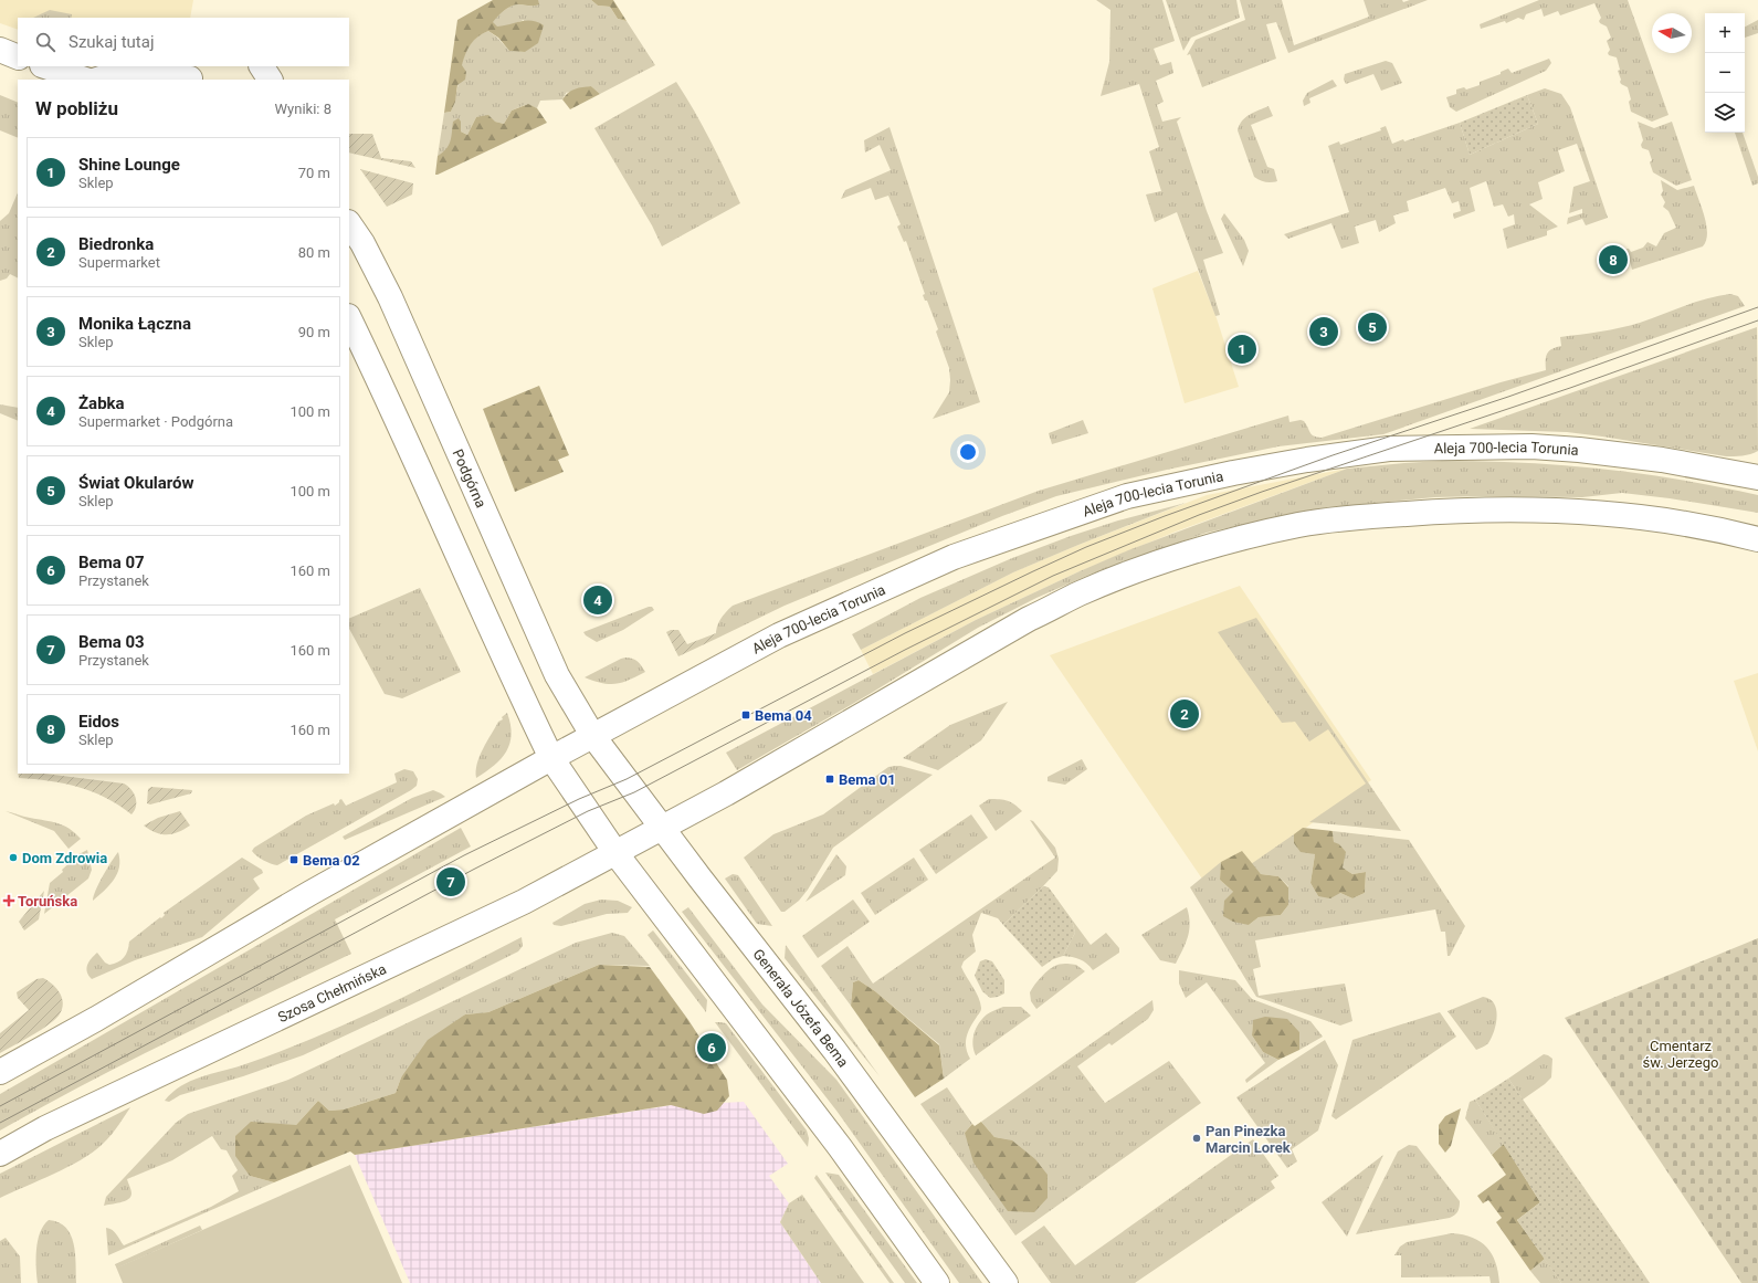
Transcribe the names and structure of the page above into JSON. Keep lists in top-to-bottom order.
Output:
{
  "streets": {
    "main road": [
      "Aleja 700-lecia Torunia",
      "Podgórna",
      "Szosa Chełmińska",
      "Generała Józefa Bema"
    ]
  },
  "crossings": [
    ["Aleja 700-lecia Torunia", "Podgórna"],
    ["Aleja 700-lecia Torunia", "Generała Józefa Bema"],
    ["Podgórna", "Generała Józefa Bema"],
    ["Szosa Chełmińska", "Generała Józefa Bema"]
  ],
  "parks": ["Cmentarz św. Jerzego"],
  "places": {
    "transit": ["Bema 04", "Bema 01", "Bema 02"],
    "other": ["Dom Zdrowia", "Pan Pinezka Marcin Lorek"],
    "health": ["Toruńska"]
  },
  "north": "left",
  "page": {
    "map_buttons": ["+", "−"],
    "search": "Szukaj tutaj",
    "heading": ["W pobliżu", "Wyniki: 8"],
    "list": [
      {
        "mark": "1",
        "name": "Shine Lounge",
        "note": "Sklep",
        "value": "70 m"
      },
      {
        "mark": "2",
        "name": "Biedronka",
        "note": "Supermarket",
        "value": "80 m"
      },
      {
        "mark": "3",
        "name": "Monika Łączna",
        "note": "Sklep",
        "value": "90 m"
      },
      {
        "mark": "4",
        "name": "Żabka",
        "note": "Supermarket · Podgórna",
        "value": "100 m"
      },
      {
        "mark": "5",
        "name": "Świat Okularów",
        "note": "Sklep",
        "value": "100 m"
      },
      {
        "mark": "6",
        "name": "Bema 07",
        "note": "Przystanek",
        "value": "160 m"
      },
      {
        "mark": "7",
        "name": "Bema 03",
        "note": "Przystanek",
        "value": "160 m"
      },
      {
        "mark": "8",
        "name": "Eidos",
        "note": "Sklep",
        "value": "160 m"
      }
    ],
    "pins": [
      "8",
      "5",
      "3",
      "1",
      "4",
      "2",
      "7",
      "6"
    ]
  }
}
